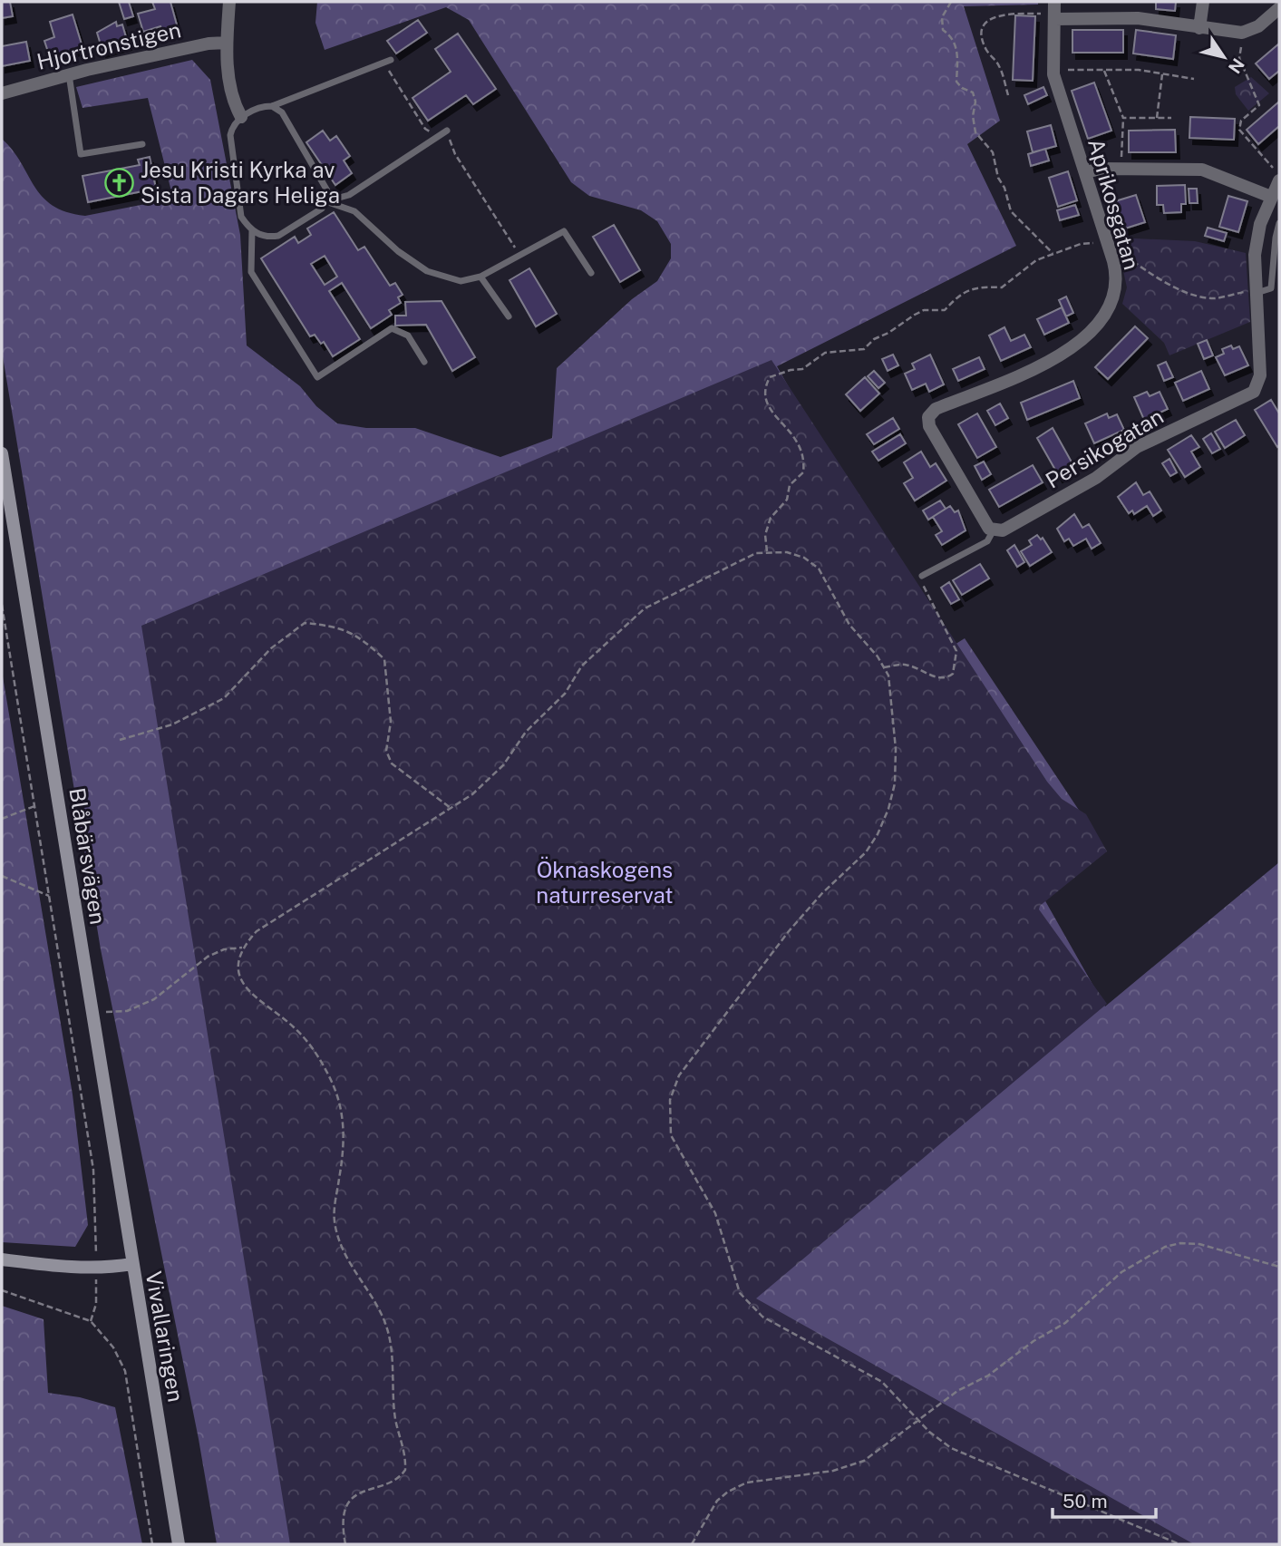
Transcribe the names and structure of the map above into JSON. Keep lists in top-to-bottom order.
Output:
{
  "streets": {
    "street": [
      "Hjortronstigen",
      "Aprikosgatan",
      "Persikogatan",
      "Blåbärsvägen",
      "Vivallaringen"
    ]
  },
  "crossings": [
    ["Aprikosgatan", "Persikogatan"],
    ["Blåbärsvägen", "Vivallaringen"]
  ],
  "parks": ["Öknaskogens naturreservat"],
  "places": {
    "church": ["Jesu Kristi Kyrka av Sista Dagars Heliga"]
  },
  "scale_bar": "50 m",
  "north": "bottom right"
}
